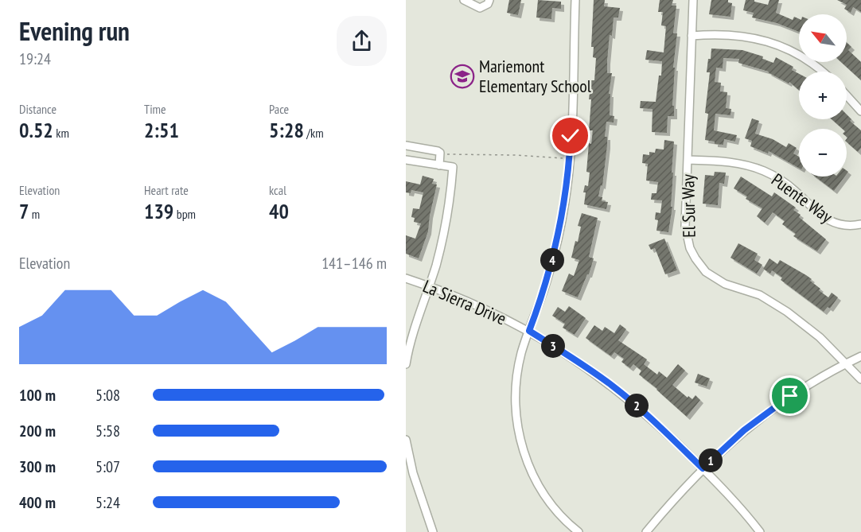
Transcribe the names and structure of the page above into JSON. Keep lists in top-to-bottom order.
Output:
{
  "streets": {
    "street": ["Puente Way", "El Sur Way", "La Sierra Drive"]
  },
  "crossings": [
    ["Puente Way", "El Sur Way"]
  ],
  "places": {
    "school or university": ["Mariemont Elementary School"]
  },
  "north": "top left",
  "page": {
    "heading": ["Evening run", "19:24"],
    "map_buttons": ["+", "−"],
    "stats": [
      ["Distance", "0.52 km"],
      ["Time", "2:51"],
      ["Pace", "5:28 /km"],
      ["Elevation", "7 m"],
      ["Heart rate", "139 bpm"],
      ["kcal", "40"]
    ],
    "chart": ["Elevation", "141–146 m"],
    "pins": [
      "4",
      "3",
      "2",
      "1"
    ],
    "list": [
      {
        "name": "100 m",
        "note": "5:08"
      },
      {
        "name": "200 m",
        "note": "5:58"
      },
      {
        "name": "300 m",
        "note": "5:07"
      },
      {
        "name": "400 m",
        "note": "5:24"
      }
    ]
  }
}
